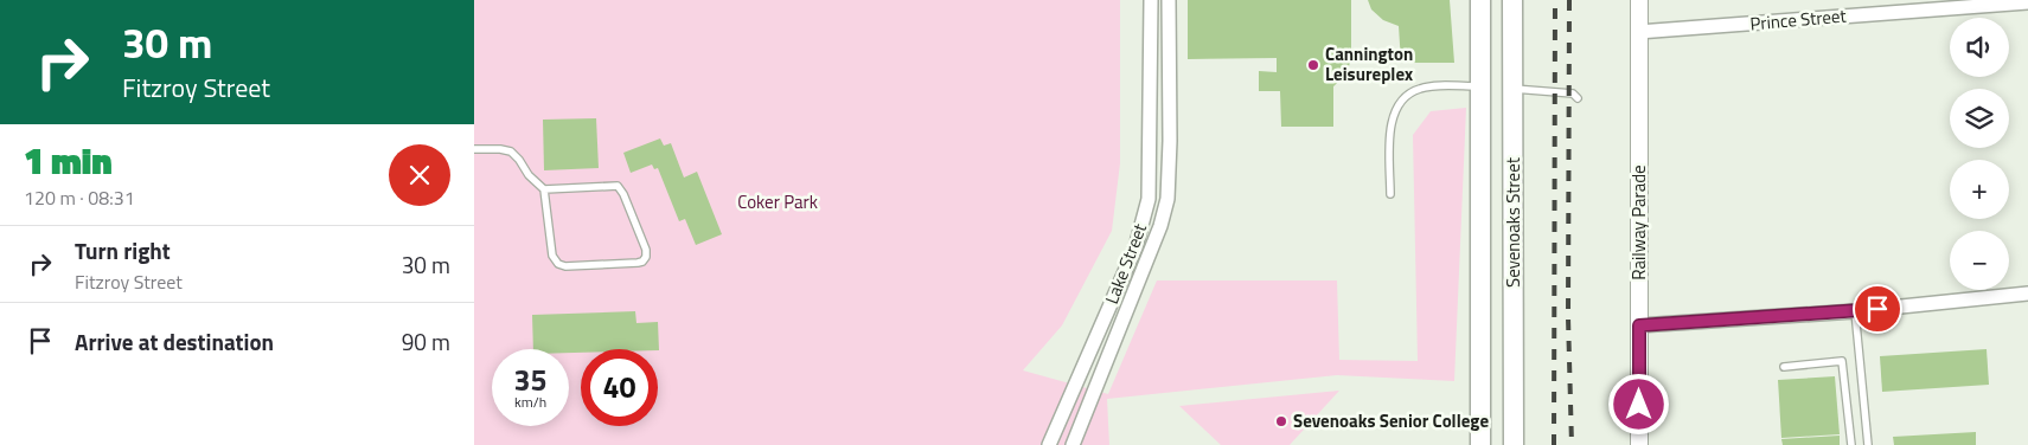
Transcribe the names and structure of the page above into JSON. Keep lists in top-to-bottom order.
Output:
{
  "streets": {
    "main road": ["Sevenoaks Street"],
    "street": ["Prince Street", "Railway Parade", "Lake Street"]
  },
  "crossings": [
    ["Prince Street", "Railway Parade"]
  ],
  "parks": ["Coker Park"],
  "places": ["Cannington Leisureplex", "Sevenoaks Senior College"],
  "page": {
    "turn": ["30 m", "Fitzroy Street"],
    "map_buttons": ["+", "−"],
    "heading": ["1 min", "120 m · 08:31"],
    "list": [
      {
        "name": "Turn right",
        "note": "Fitzroy Street",
        "value": "30 m"
      },
      {
        "name": "Arrive at destination",
        "value": "90 m"
      }
    ],
    "speed": "35 km/h",
    "limit": "40"
  }
}
